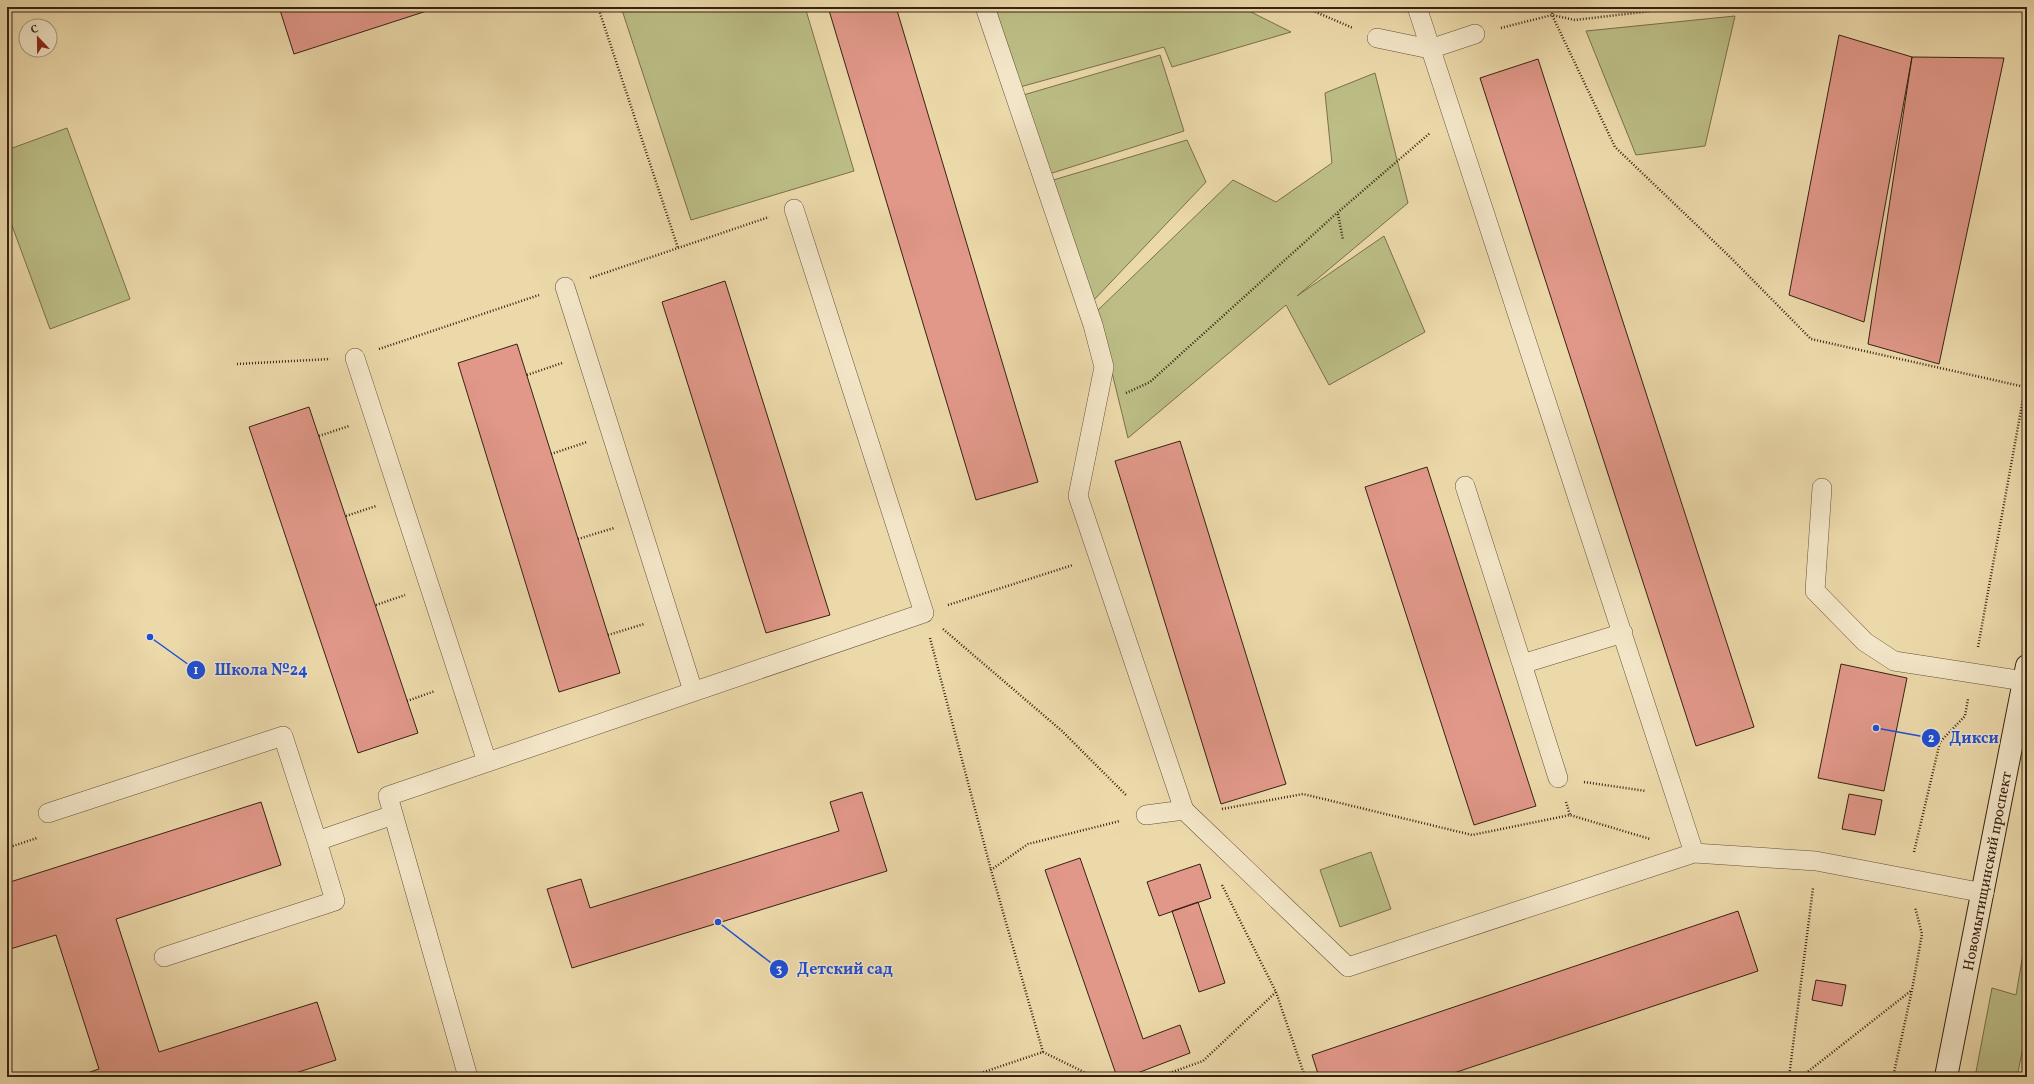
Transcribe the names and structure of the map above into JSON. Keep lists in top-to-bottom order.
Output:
{
  "streets": {
    "main road": ["Новомытищинский проспект"]
  },
  "places": ["Школа №24", "Дикси", "Детский сад"],
  "north": "top"
}
